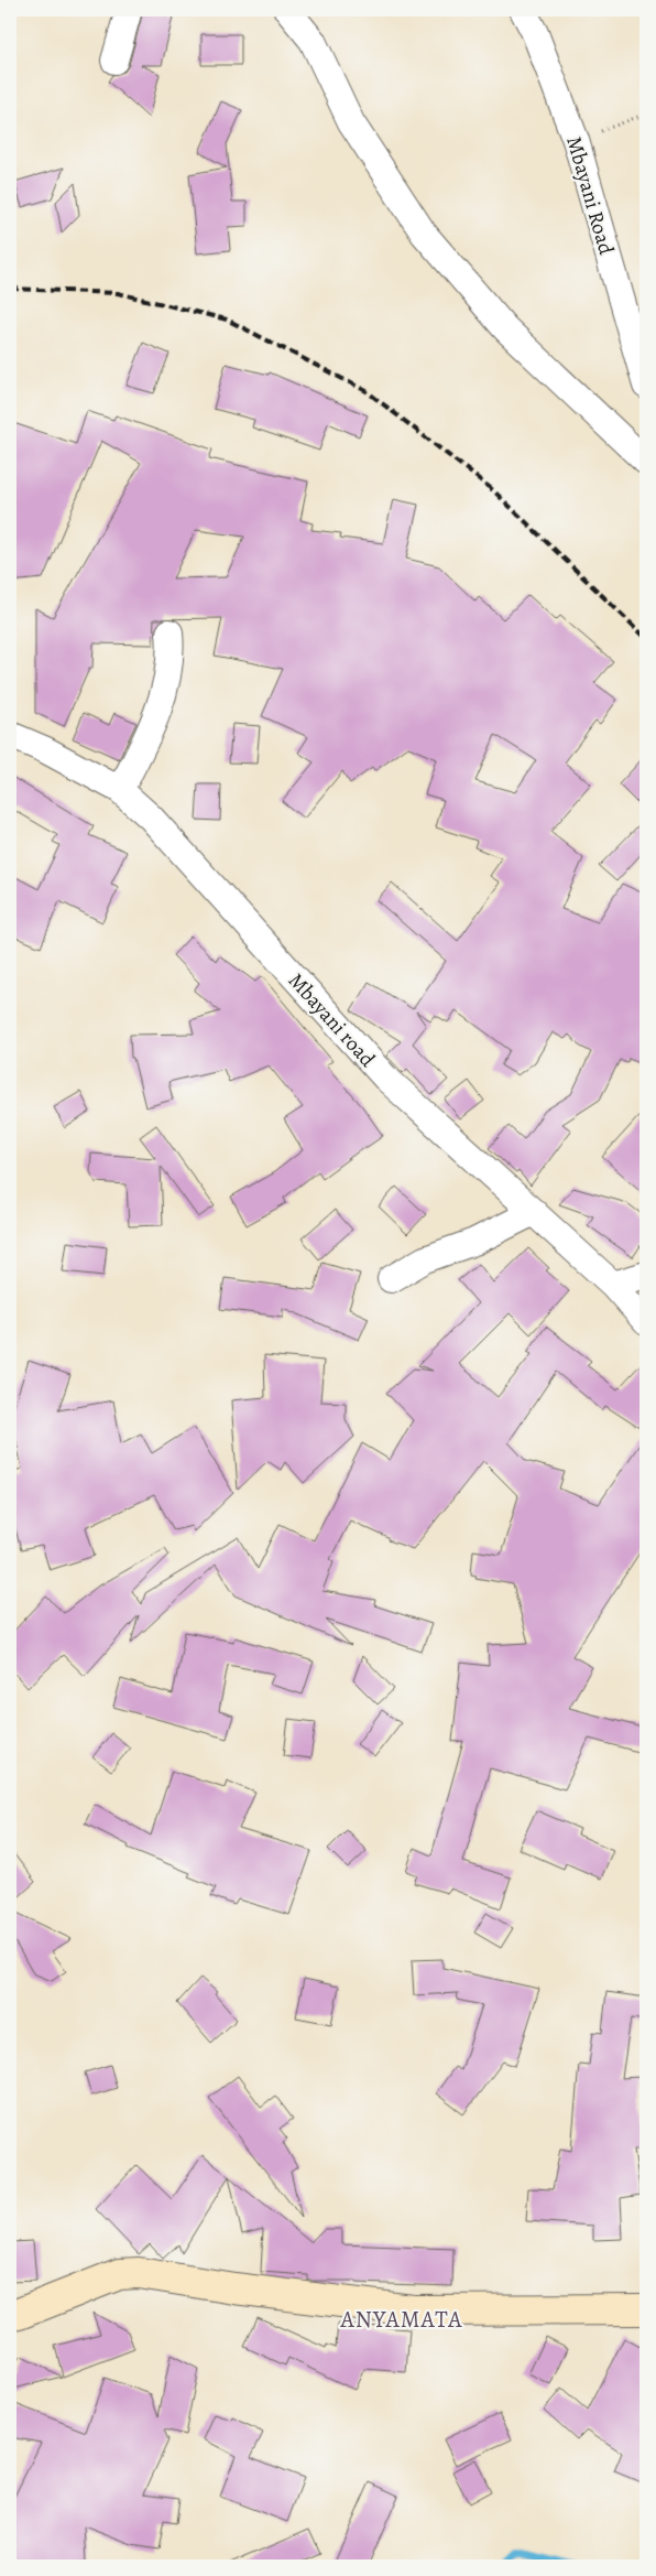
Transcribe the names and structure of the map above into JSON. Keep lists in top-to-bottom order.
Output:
{
  "streets": {
    "street": ["Mbayani Road", "Mbayani road"]
  },
  "districts": ["ANYAMATA"]
}
